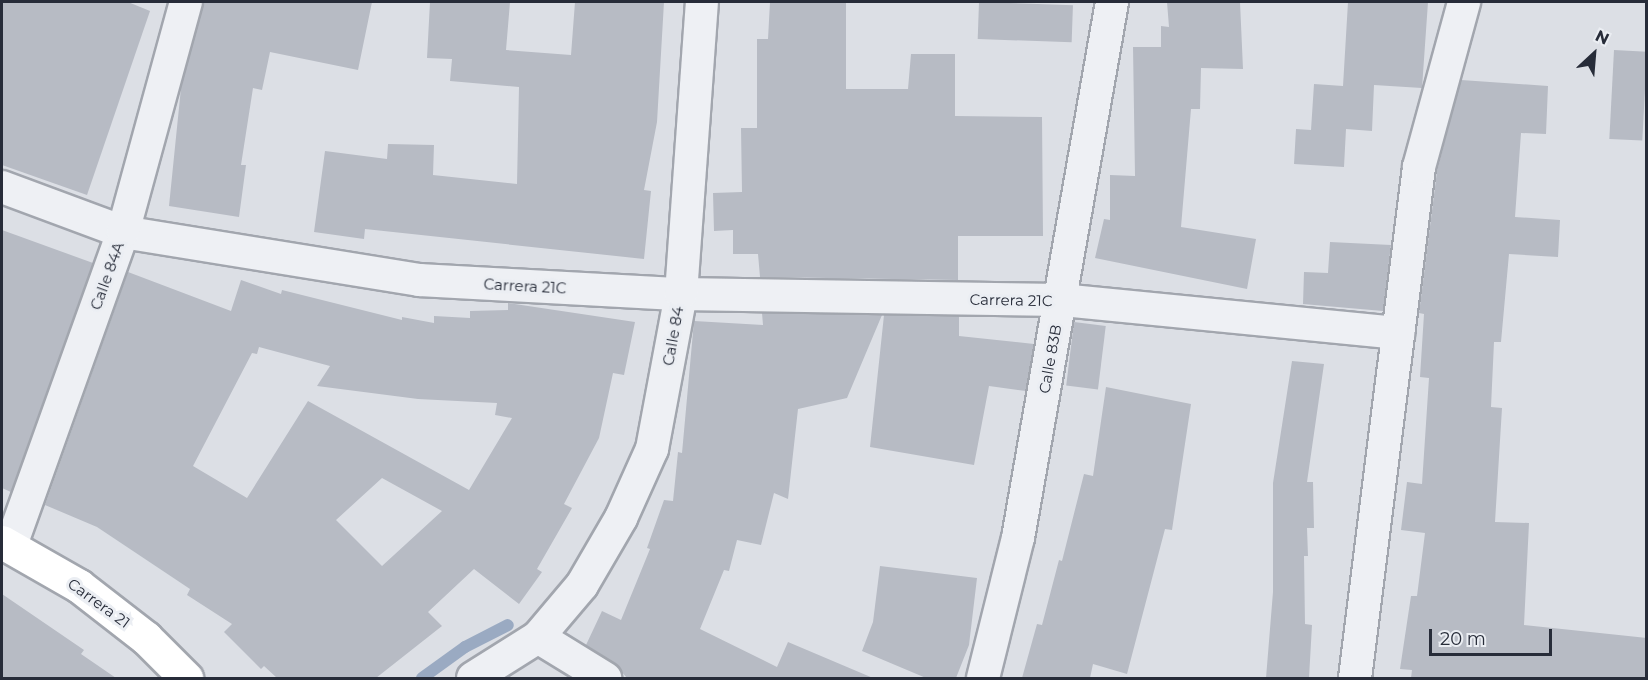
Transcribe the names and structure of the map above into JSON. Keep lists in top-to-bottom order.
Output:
{
  "streets": {
    "street": [
      "Calle 84A",
      "Carrera 21C",
      "Calle 84",
      "Calle 83B",
      "Carrera 21"
    ]
  },
  "crossings": [
    ["Calle 84A", "Carrera 21C"],
    ["Calle 84A", "Carrera 21"],
    ["Carrera 21C", "Calle 84"],
    ["Carrera 21C", "Calle 83B"]
  ],
  "scale_bar": "20 m",
  "north": "top right"
}
